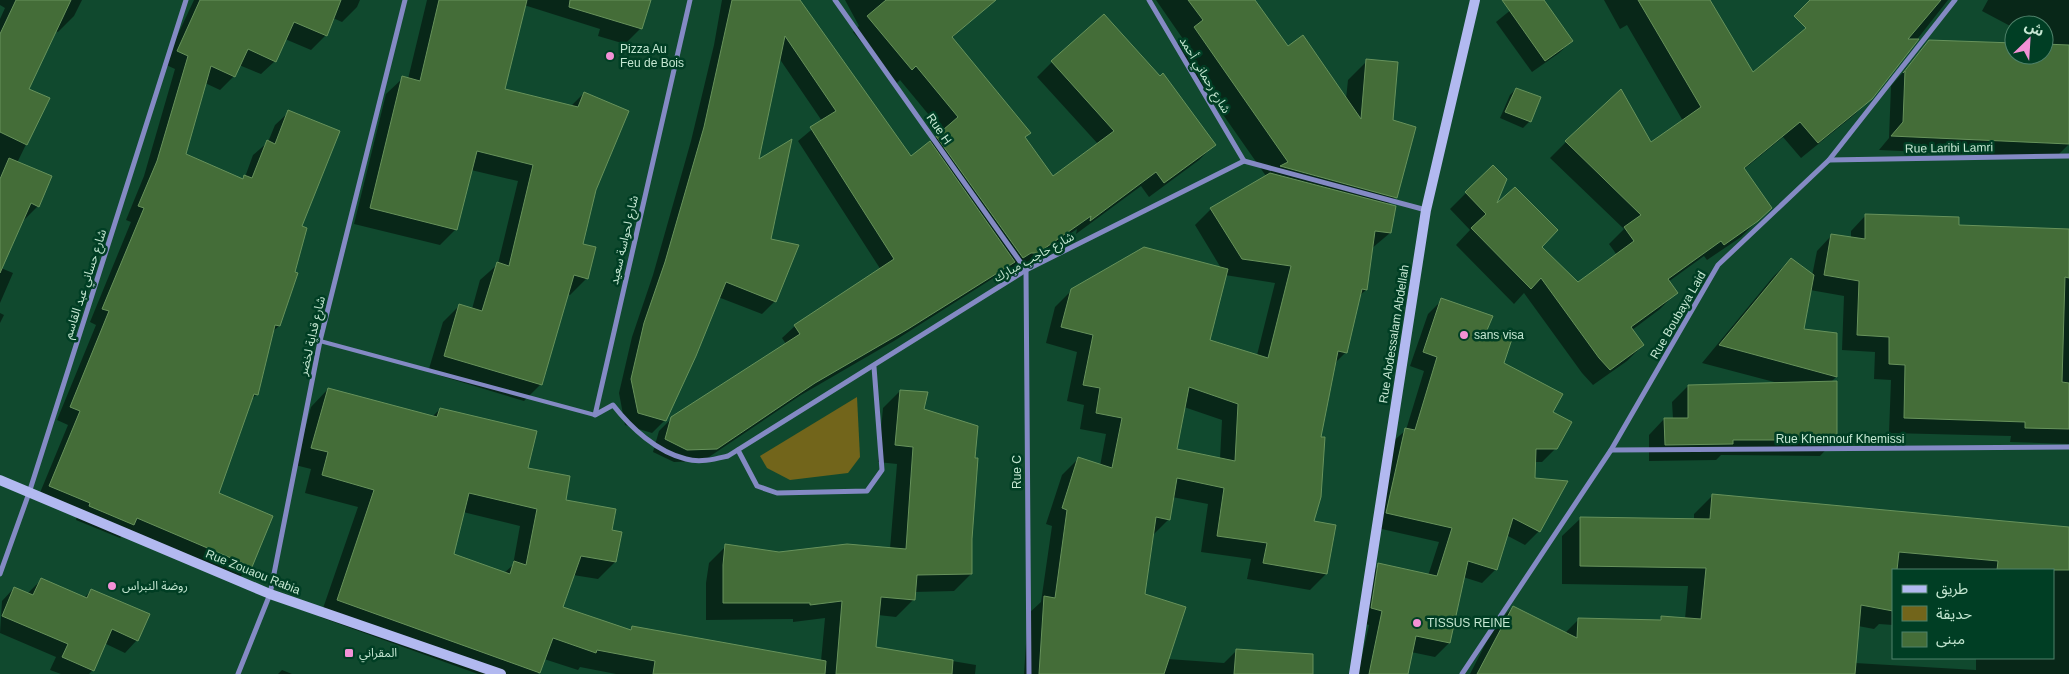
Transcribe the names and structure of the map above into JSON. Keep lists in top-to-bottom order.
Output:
{
  "streets": {
    "main road": ["Rue Abdessalam Abdellah", "Rue Zouaou Rabia"],
    "street": [
      "شارع رحماني أحمد",
      "Rue H",
      "Rue Laribi Lamri",
      "شارع لحواسة سعيد",
      "شارع حاجب مبارك",
      "شارع حساني عبد القاسم",
      "Rue Boubaya Laid",
      "شارع قداية لخضر",
      "Rue Khennouf Khemissi",
      "Rue C"
    ]
  },
  "crossings": [
    ["شارع رحماني أحمد", "شارع حاجب مبارك"],
    ["Rue H", "شارع حاجب مبارك"],
    ["Rue H", "Rue C"],
    ["Rue Laribi Lamri", "Rue Boubaya Laid"],
    ["شارع لحواسة سعيد", "شارع حاجب مبارك"],
    ["شارع حاجب مبارك", "Rue C"],
    ["شارع حساني عبد القاسم", "Rue Zouaou Rabia"],
    ["Rue Boubaya Laid", "Rue Khennouf Khemissi"],
    ["شارع قداية لخضر", "Rue Zouaou Rabia"]
  ],
  "places": {
    "other": [
      "Pizza Au Feu de Bois",
      "sans visa",
      "روضة النبراس",
      "TISSUS REINE"
    ],
    "transit": ["المقراني"]
  },
  "legend": ["طريق", "حديقة", "مبنى"],
  "north": "top right"
}
